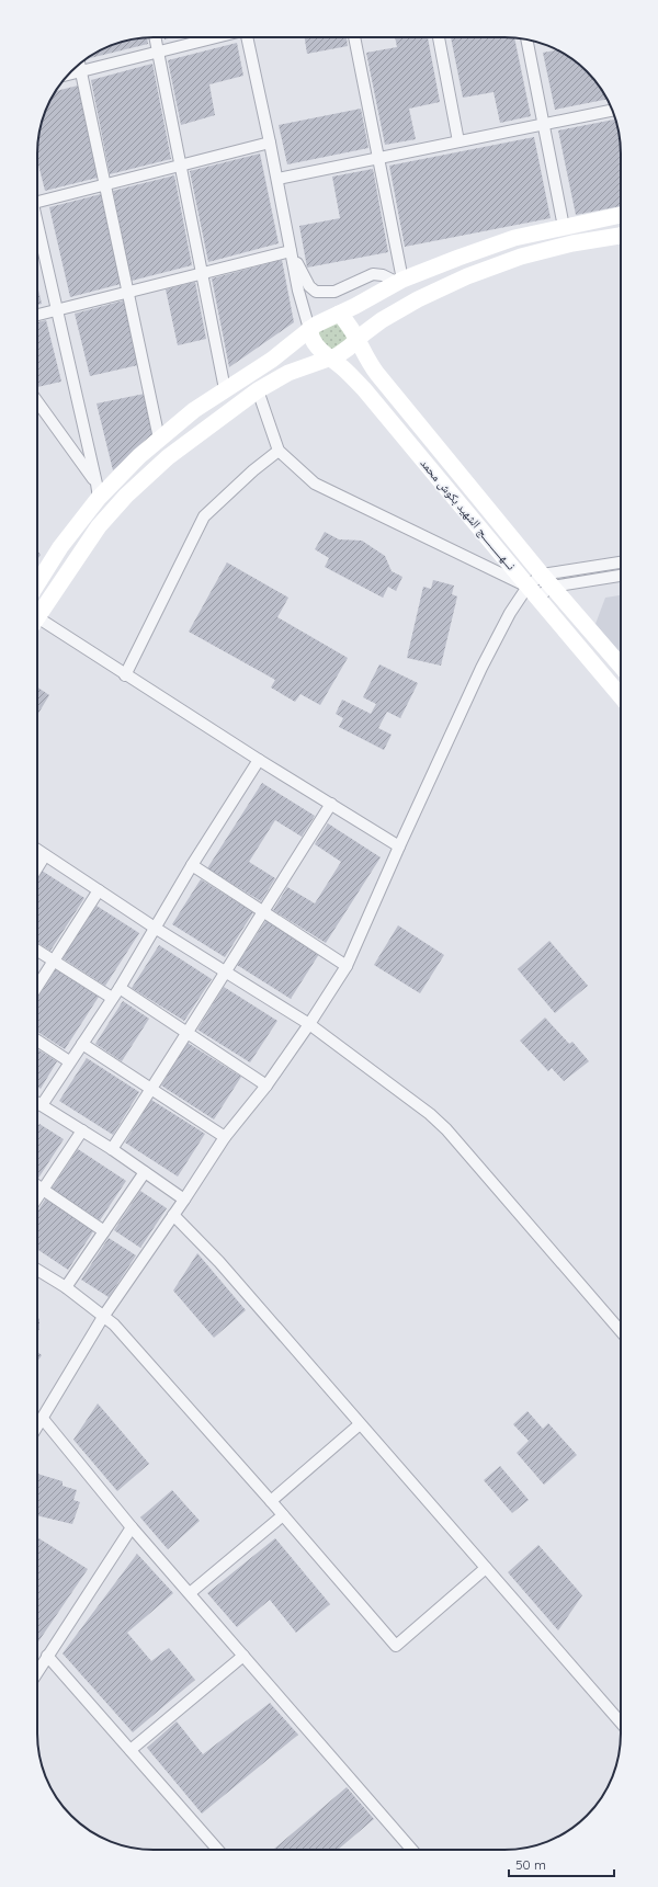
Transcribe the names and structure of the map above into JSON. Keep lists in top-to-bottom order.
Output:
{
  "streets": {
    "main road": ["نـــهـــــــــــج الشهيد بكوش محمد"]
  },
  "scale_bar": "50 m"
}
